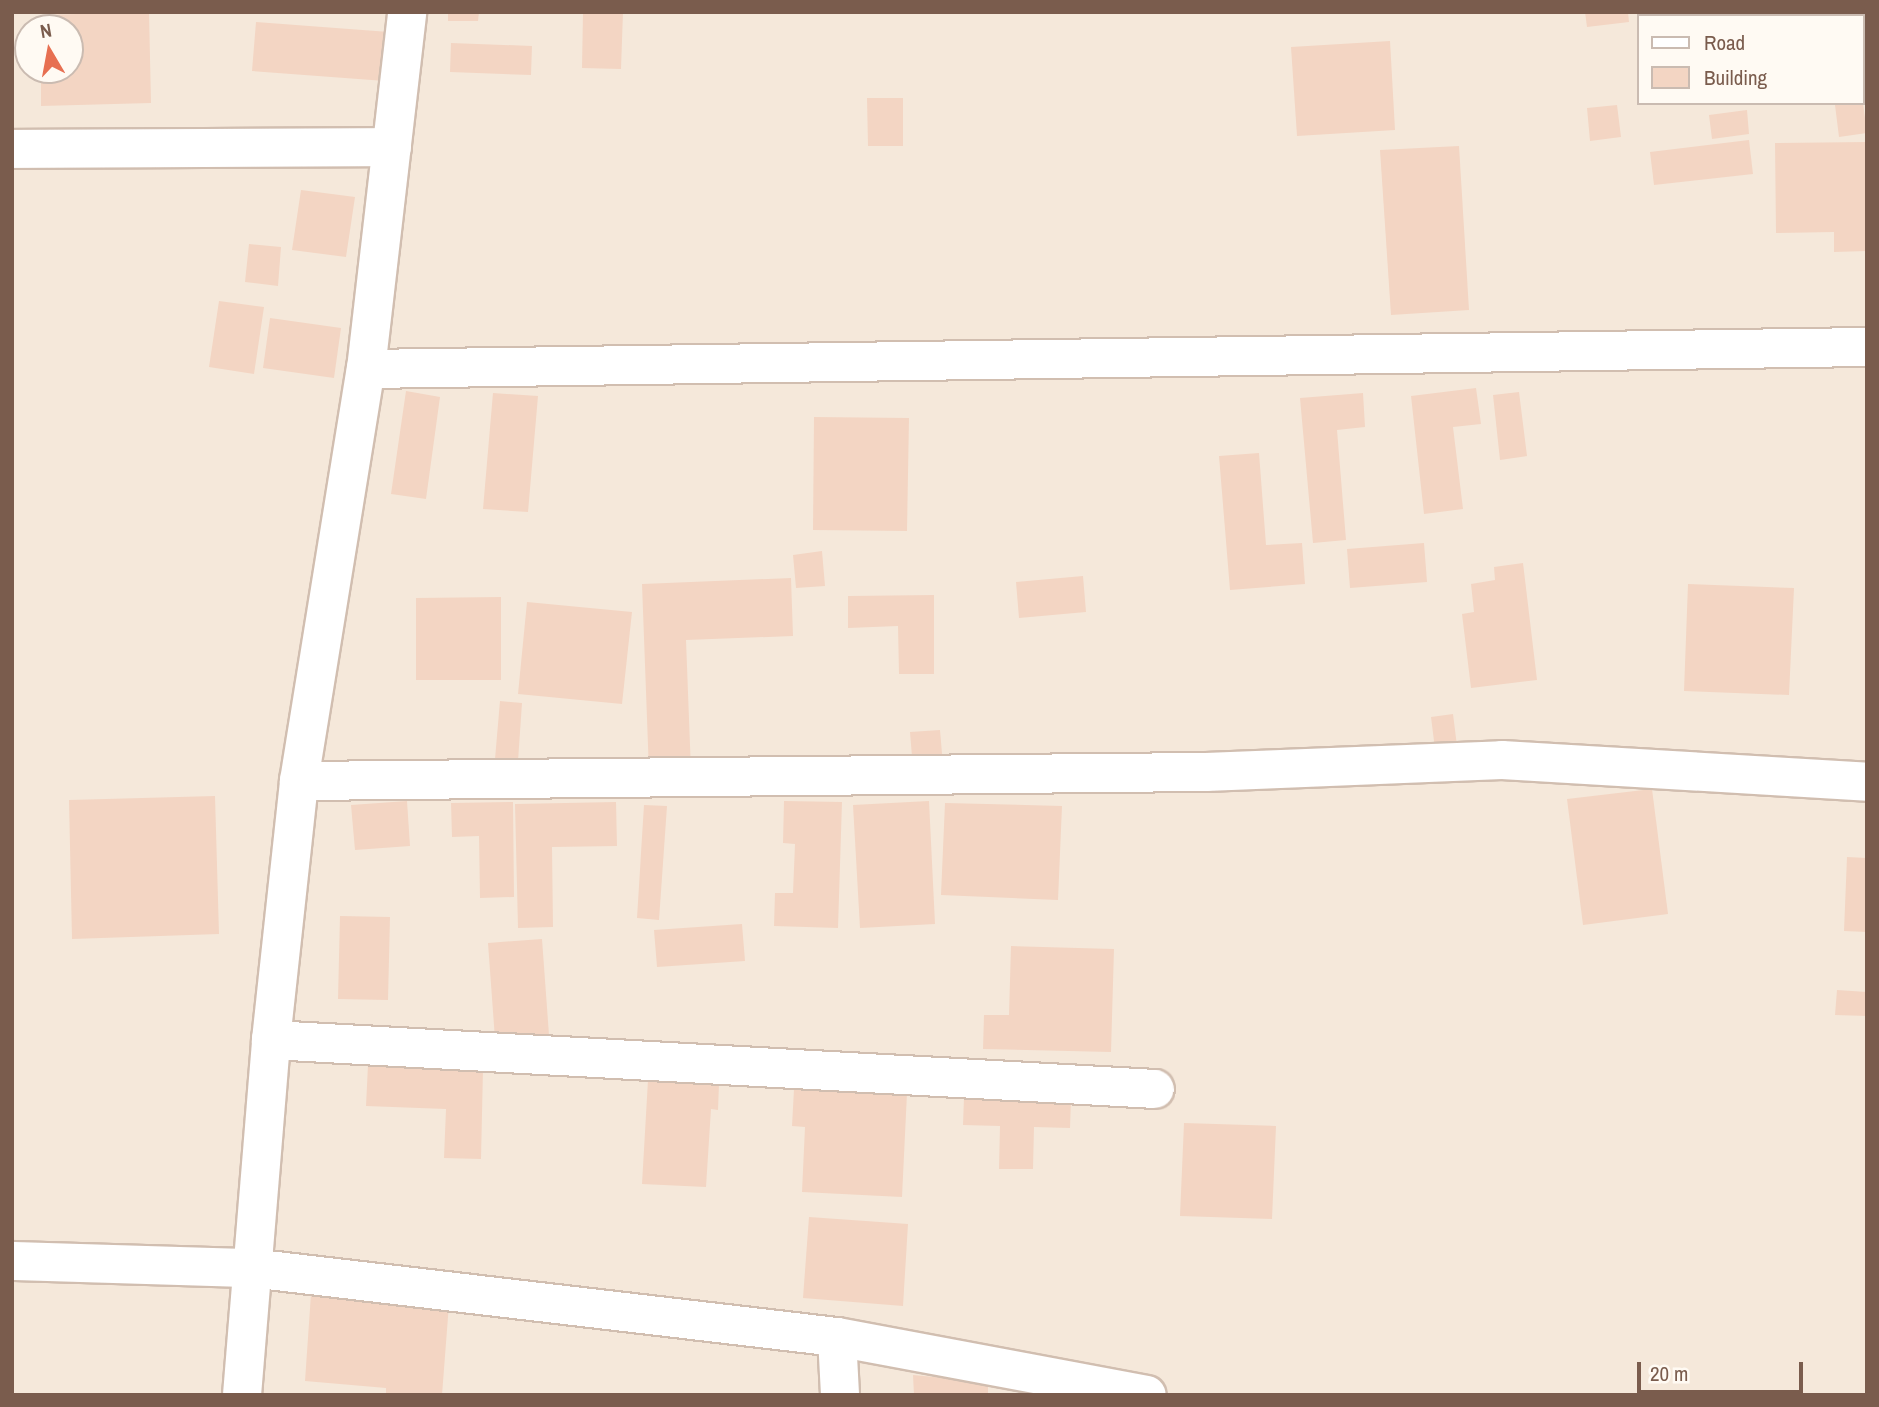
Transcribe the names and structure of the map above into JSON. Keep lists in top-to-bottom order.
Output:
{
  "legend": ["Road", "Building"],
  "scale_bar": "20 m",
  "north": "top"
}
